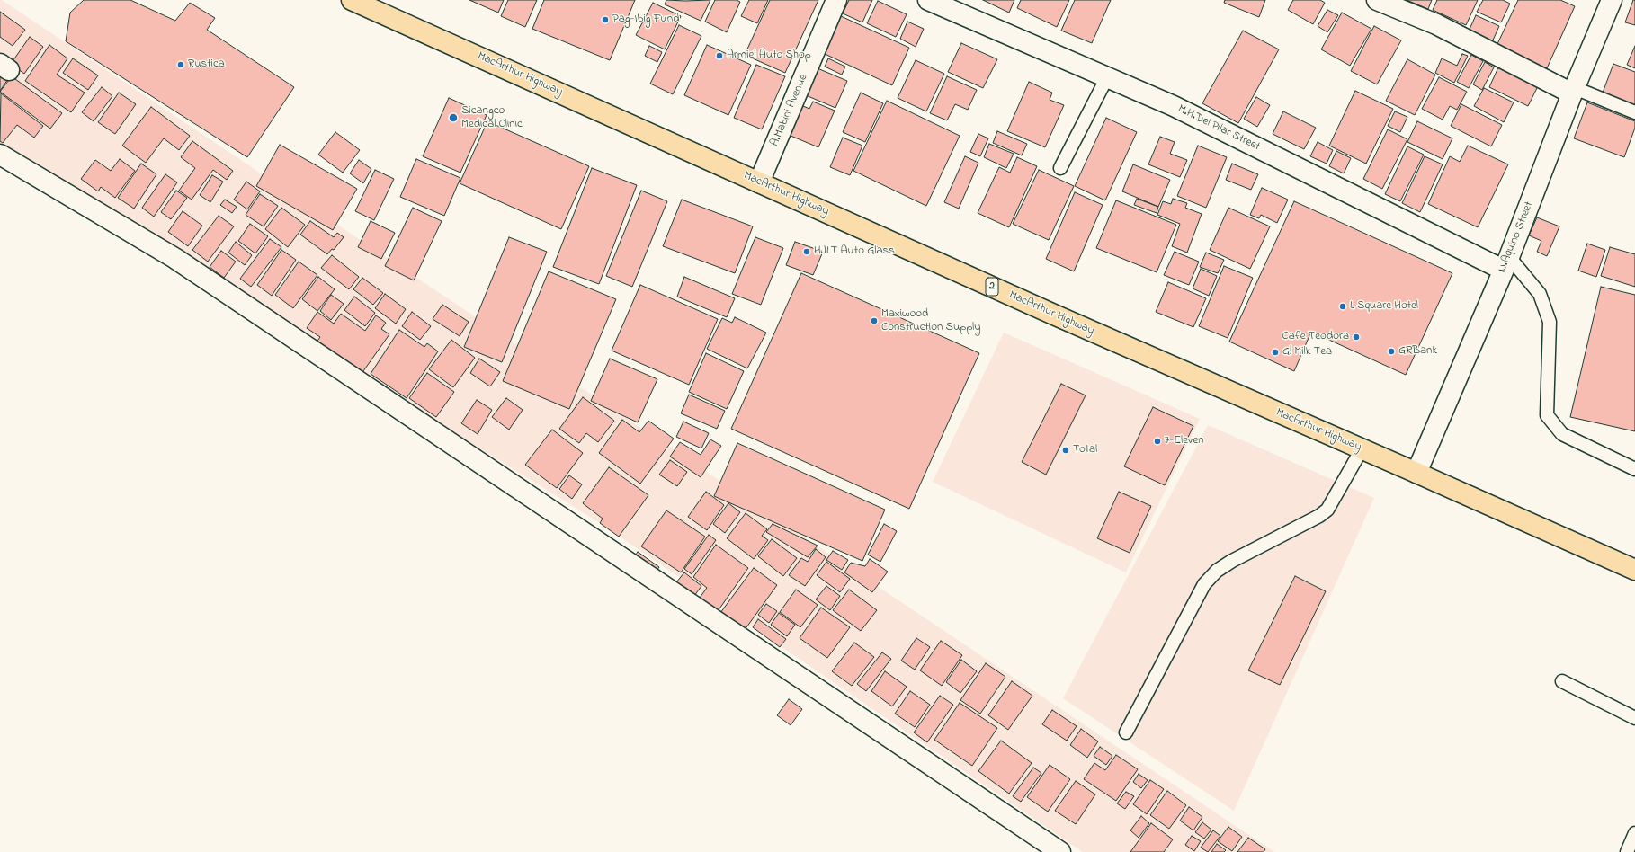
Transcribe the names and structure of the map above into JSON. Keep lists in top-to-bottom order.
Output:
{
  "streets": {
    "highway": ["MacArthur Highway", "2"],
    "street": ["A.Mabini Avenue", "M.H.Del Pilar Street", "N.Aquino Street"]
  },
  "crossings": [
    ["MacArthur Highway", "A.Mabini Avenue"],
    ["MacArthur Highway", "N.Aquino Street"],
    ["M.H.Del Pilar Street", "N.Aquino Street"]
  ],
  "places": [
    "Pag-Ibig Fund",
    "Armiel Auto Shop",
    "Rustica",
    "Sicangco Medical Clinic",
    "HJLT Auto Glass",
    "L Square Hotel",
    "Maxiwood Construction Supply",
    "Cafe Teodora",
    "GRBank",
    "G! Milk Tea",
    "7-Eleven",
    "Total"
  ]
}
